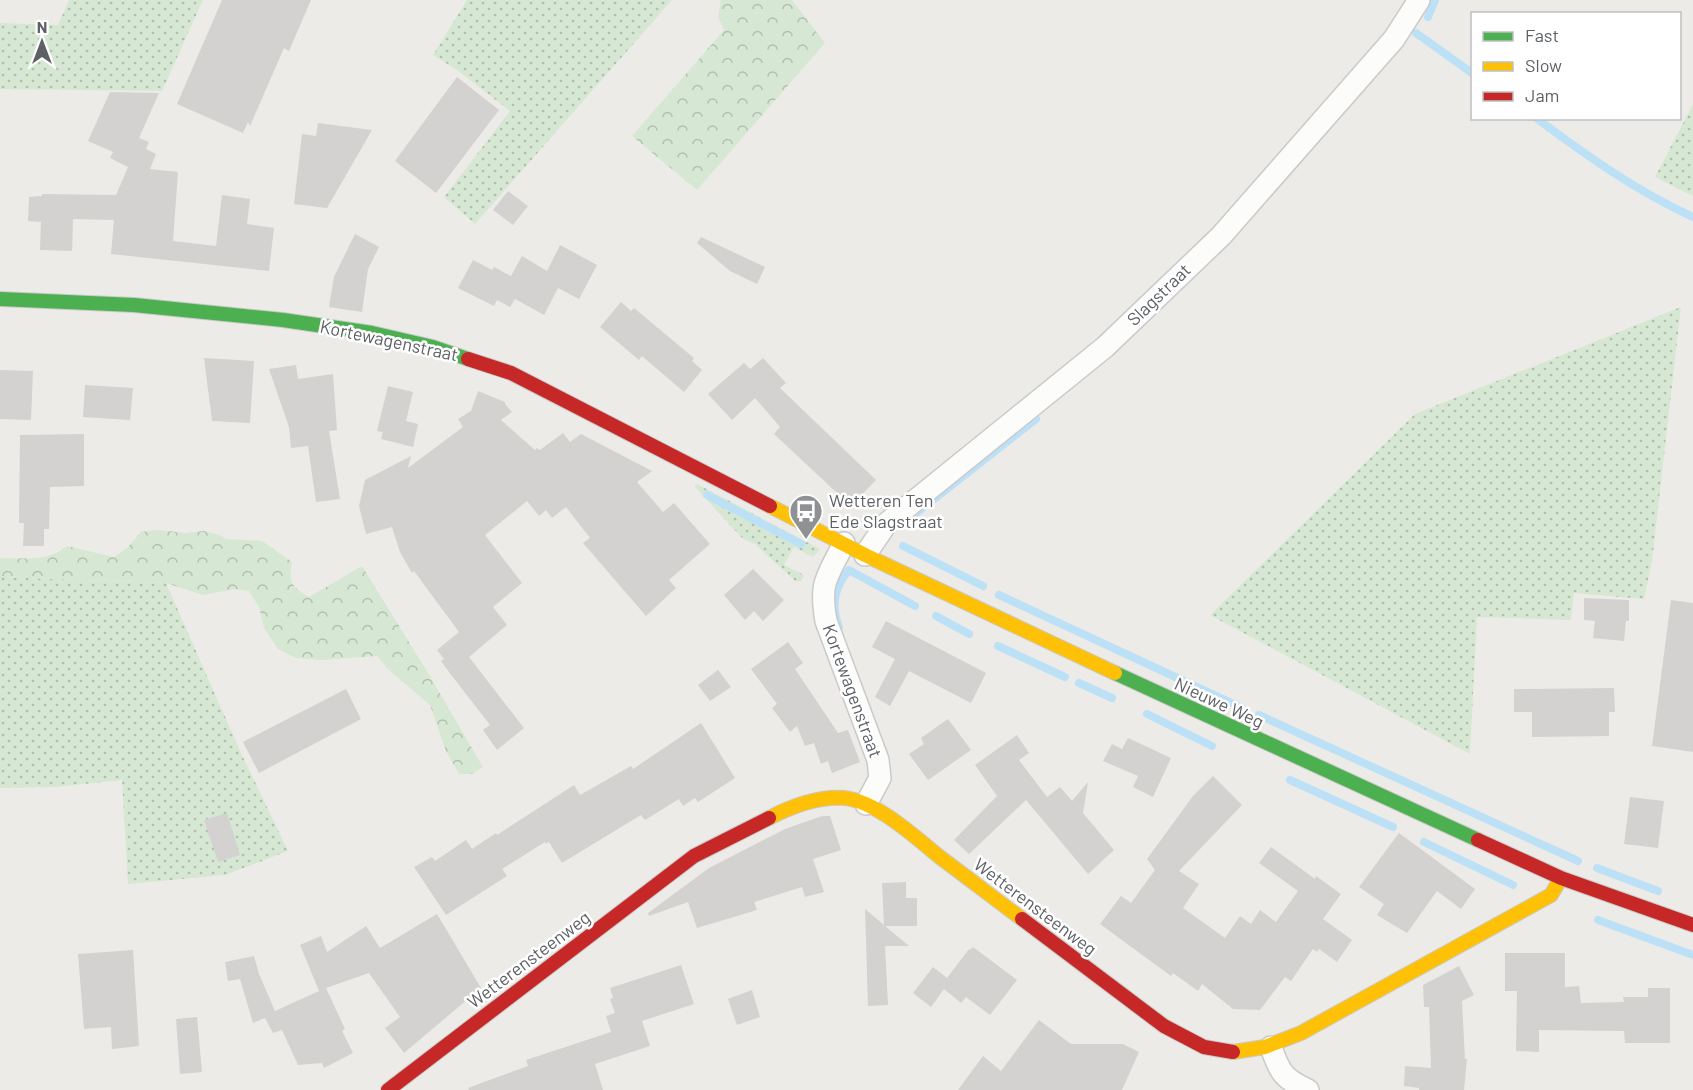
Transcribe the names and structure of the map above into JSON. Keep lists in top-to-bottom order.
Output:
{
  "streets": {
    "street": [
      "Slagstraat",
      "Kortewagenstraat",
      "Nieuwe Weg",
      "Wetterensteenweg"
    ]
  },
  "crossings": [
    ["Slagstraat", "Kortewagenstraat"],
    ["Slagstraat", "Nieuwe Weg"],
    ["Kortewagenstraat", "Nieuwe Weg"],
    ["Kortewagenstraat", "Wetterensteenweg"],
    ["Nieuwe Weg", "Wetterensteenweg"]
  ],
  "places": {
    "bus stop": ["Wetteren Ten Ede Slagstraat"]
  },
  "legend": ["Fast", "Slow", "Jam"],
  "north": "top"
}
